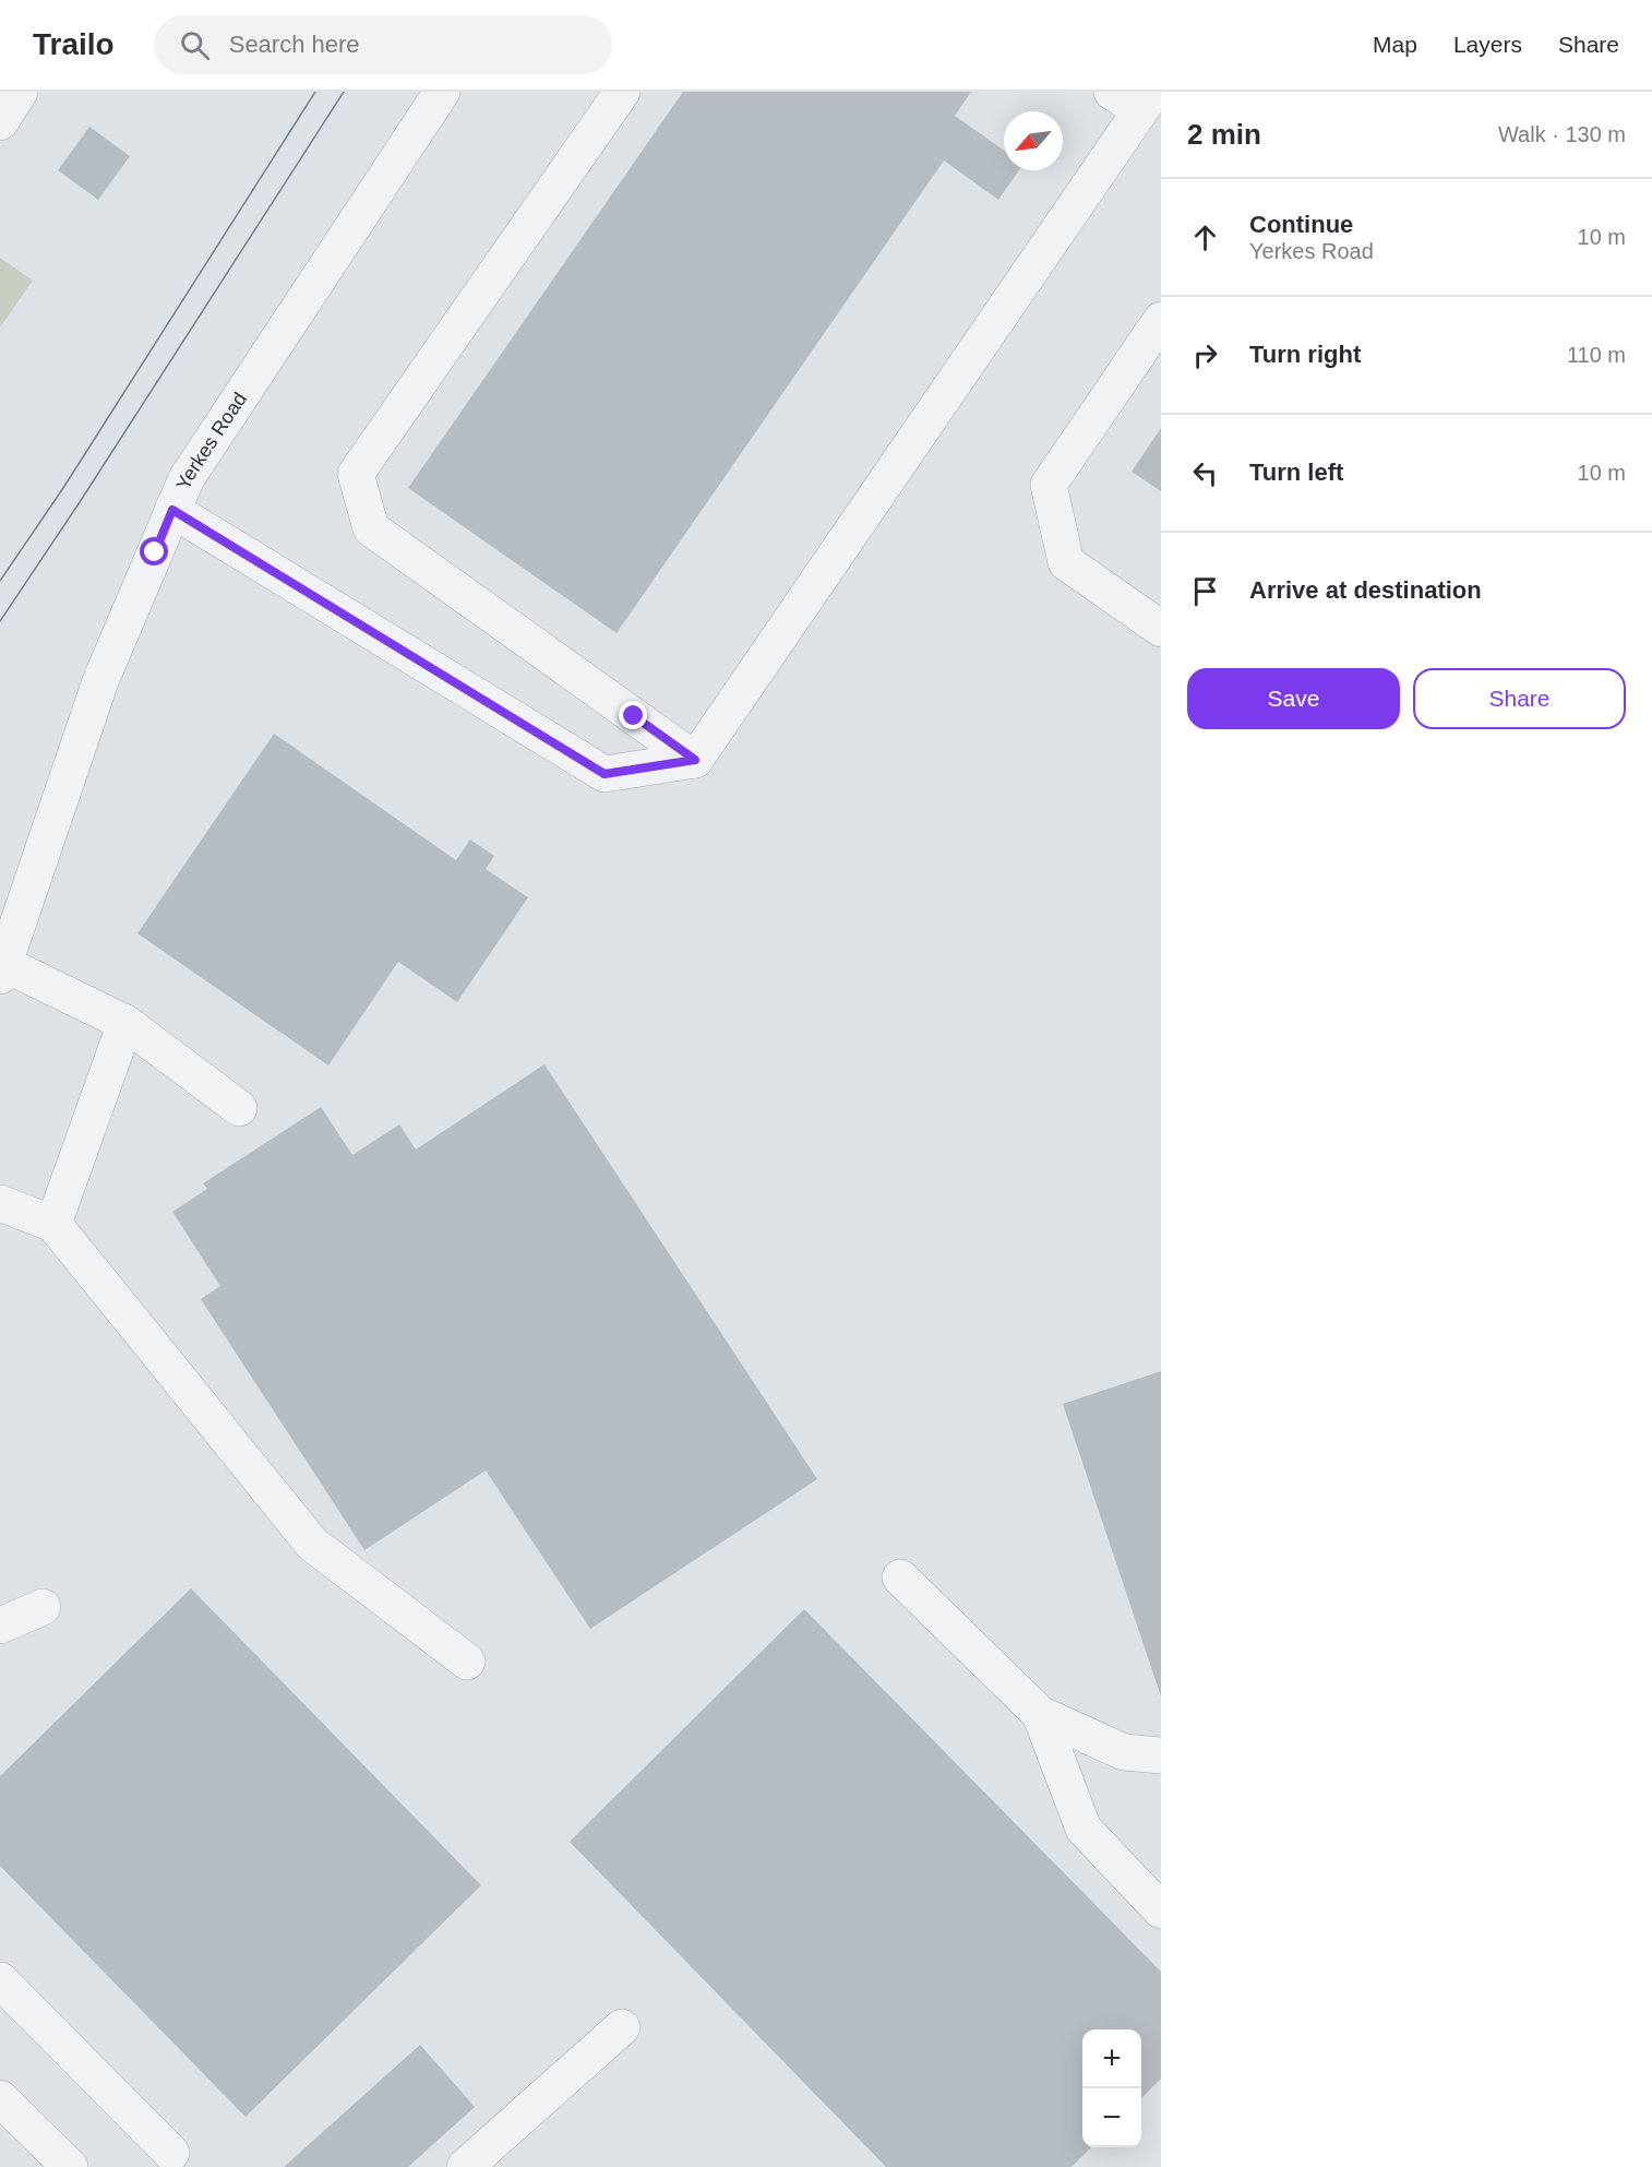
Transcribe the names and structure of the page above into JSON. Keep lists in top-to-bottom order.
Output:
{
  "streets": {
    "street": ["Yerkes Road"]
  },
  "north": "bottom left",
  "page": {
    "header": "Trailo",
    "search": "Search here",
    "nav": ["Map", "Layers", "Share"],
    "heading": ["2 min", "Walk · 130 m"],
    "list": [
      ["Continue", "Yerkes Road", "10 m"],
      ["Turn right", "110 m"],
      ["Turn left", "10 m"],
      "Arrive at destination"
    ],
    "buttons": ["Save", "Share"],
    "map_buttons": ["+", "−"]
  }
}
